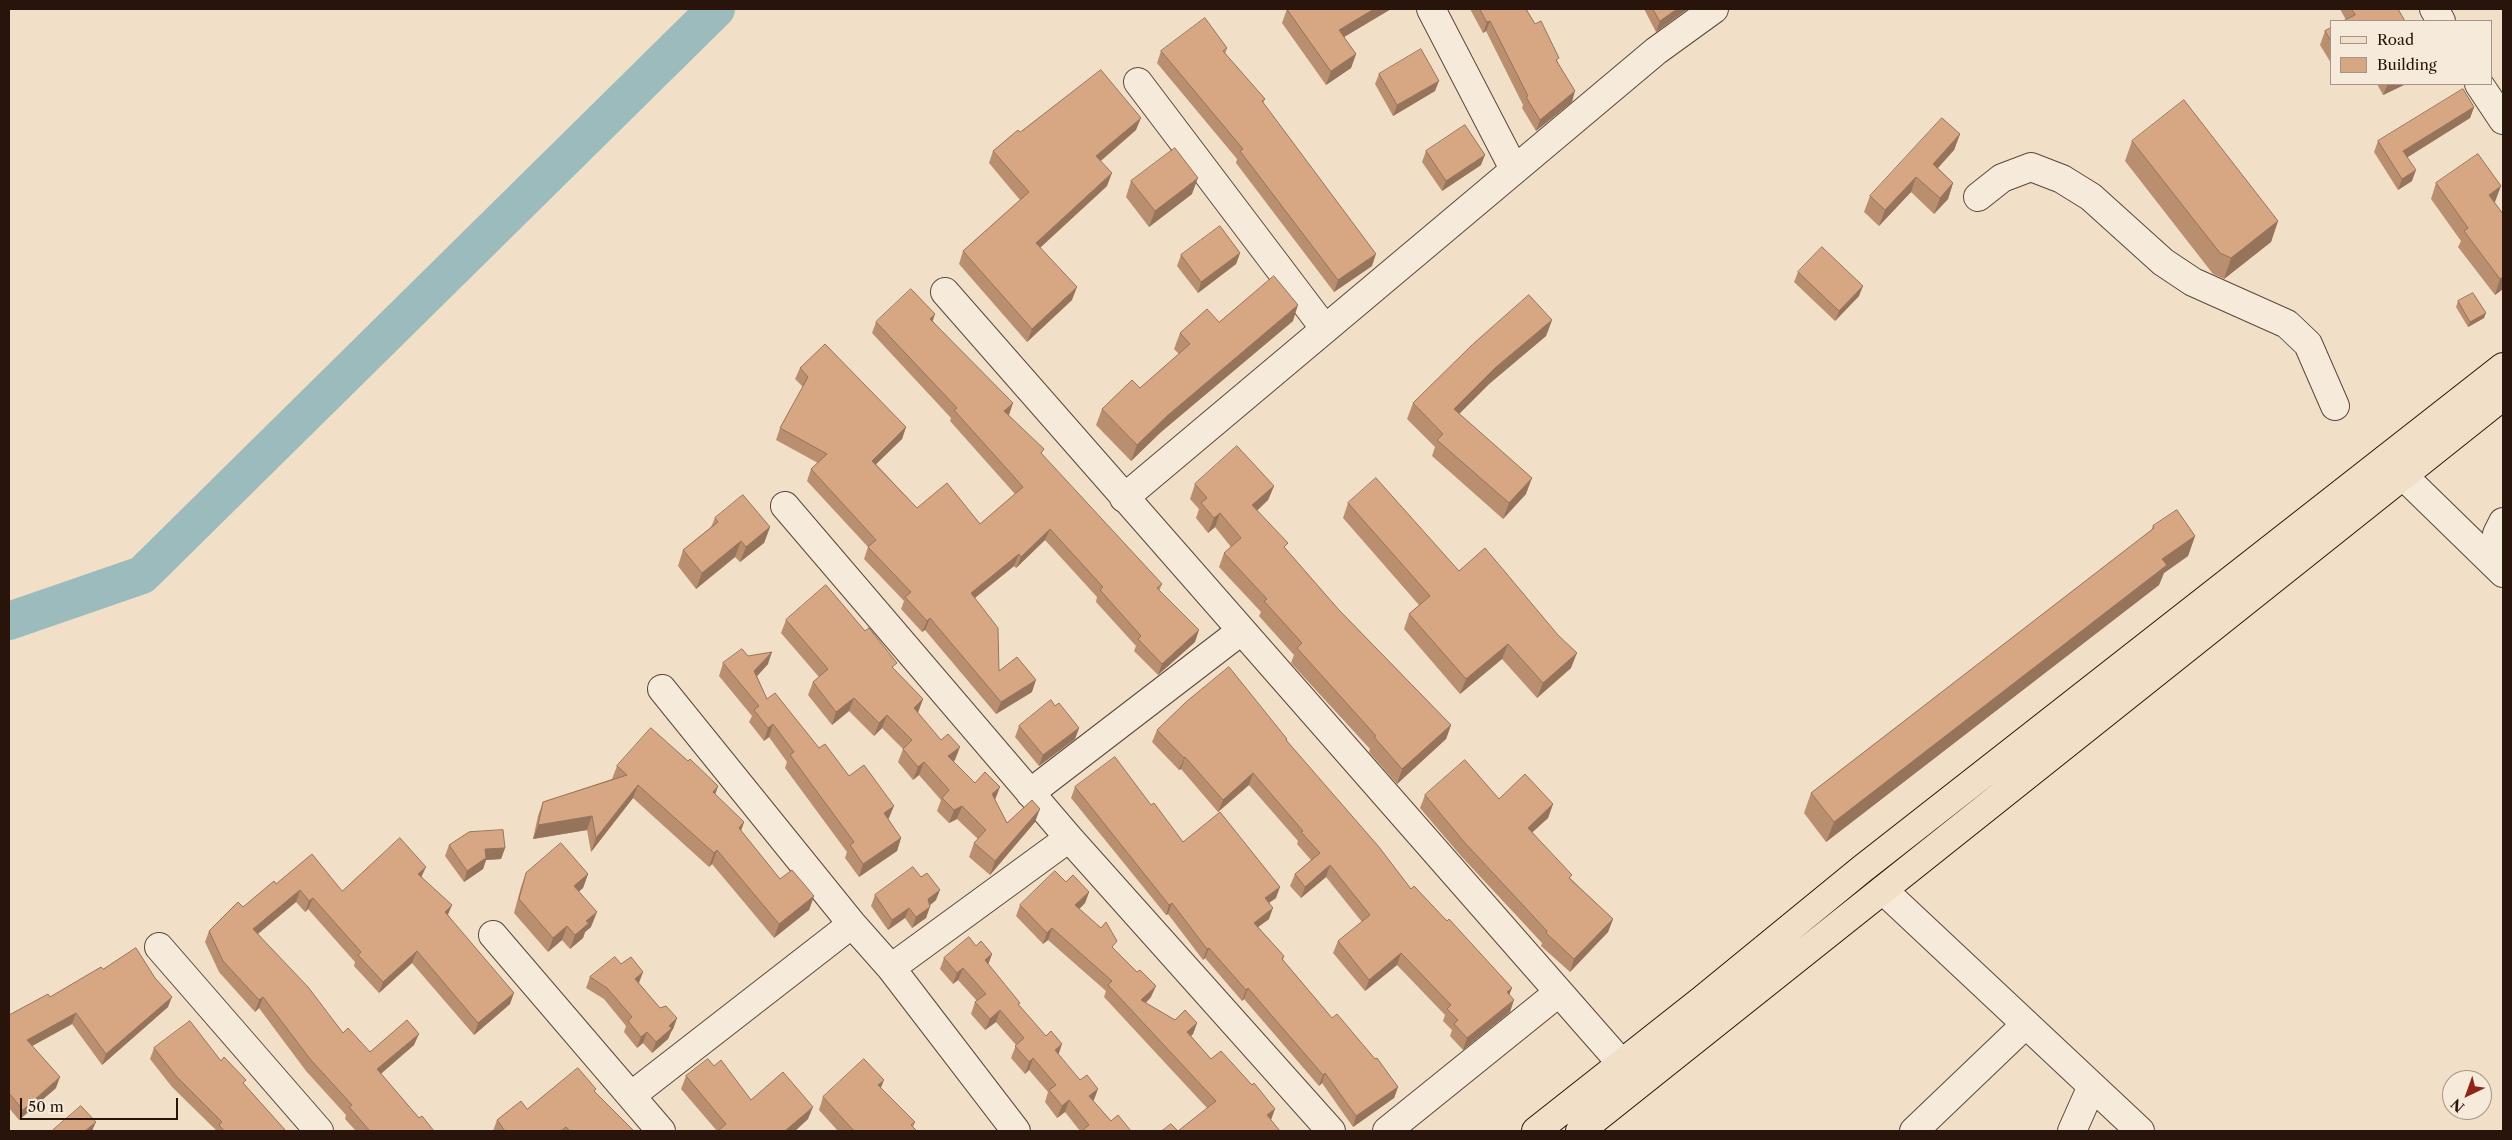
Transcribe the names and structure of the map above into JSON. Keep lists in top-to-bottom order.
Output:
{
  "legend": ["Road", "Building"],
  "scale_bar": "50 m",
  "north": "bottom left"
}
